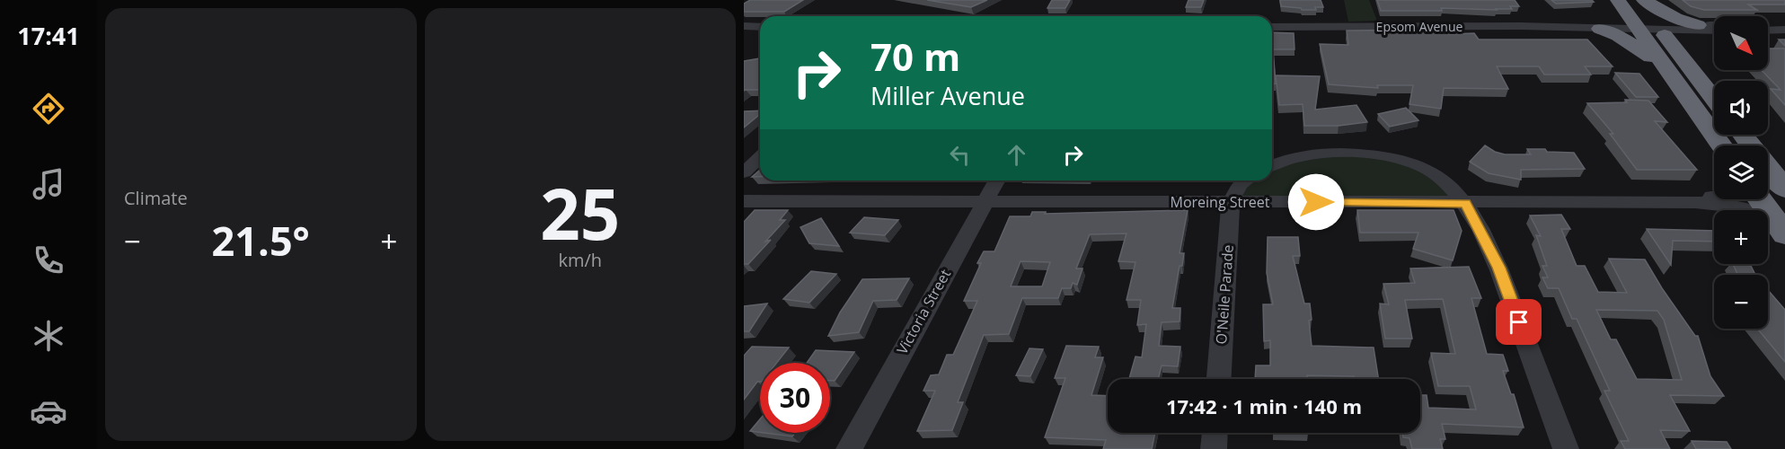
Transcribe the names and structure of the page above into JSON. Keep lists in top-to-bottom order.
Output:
{
  "streets": {
    "street": [
      "Epsom Avenue",
      "Moreing Street",
      "O'Neile Parade",
      "Victoria Street"
    ]
  },
  "crossings": [
    ["Moreing Street", "O'Neile Parade"],
    ["Moreing Street", "Victoria Street"]
  ],
  "north": "bottom right",
  "page": {
    "tabs": "17:41",
    "tile": [
      "Climate",
      ["25", "km/h"]
    ],
    "map_buttons": ["+", "−"],
    "turn": ["70 m", "Miller Avenue"],
    "heat": ["−", "21.5°", "+"],
    "limit": "30",
    "trip": "17:42 · 1 min · 140 m"
  }
}
